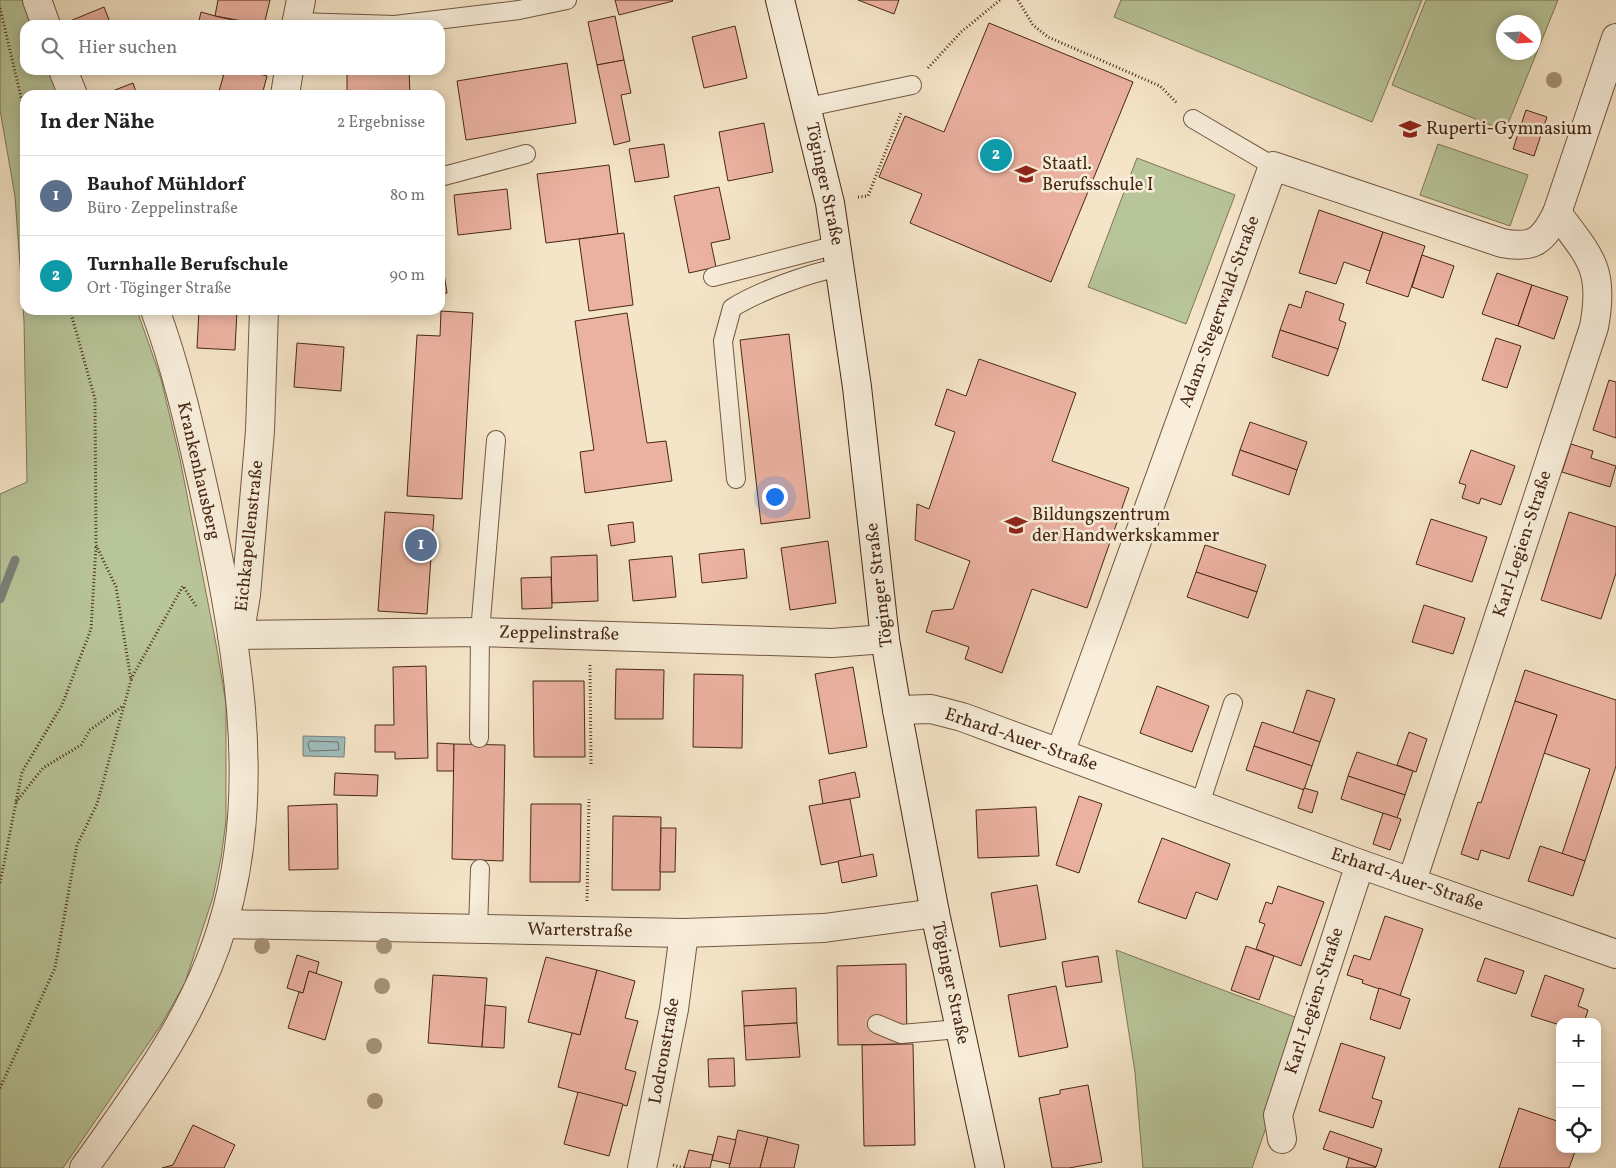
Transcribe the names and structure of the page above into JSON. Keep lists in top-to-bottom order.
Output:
{
  "streets": {
    "street": [
      "Töginger Straße",
      "Adam-Stegerwald-Straße",
      "Krankenhausberg",
      "Eichkapellenstraße",
      "Karl-Legien-Straße",
      "Zeppelinstraße",
      "Erhard-Auer-Straße",
      "Warterstraße",
      "Lodronstraße"
    ]
  },
  "crossings": [
    ["Töginger Straße", "Zeppelinstraße"],
    ["Töginger Straße", "Erhard-Auer-Straße"],
    ["Töginger Straße", "Warterstraße"],
    ["Adam-Stegerwald-Straße", "Erhard-Auer-Straße"],
    ["Krankenhausberg", "Eichkapellenstraße"],
    ["Krankenhausberg", "Zeppelinstraße"],
    ["Eichkapellenstraße", "Zeppelinstraße"],
    ["Eichkapellenstraße", "Warterstraße"],
    ["Karl-Legien-Straße", "Erhard-Auer-Straße"],
    ["Warterstraße", "Lodronstraße"]
  ],
  "places": {
    "school or university": ["Ruperti-Gymnasium", "Staatl. Berufsschule I", "Bildungszentrum der Handwerkskammer"]
  },
  "north": "right",
  "page": {
    "search": "Hier suchen",
    "heading": ["In der Nähe", "2 Ergebnisse"],
    "pins": ["2", "1"],
    "list": [
      {
        "mark": "1",
        "name": "Bauhof Mühldorf",
        "note": "Büro · Zeppelinstraße",
        "value": "80 m"
      },
      {
        "mark": "2",
        "name": "Turnhalle Berufschule",
        "note": "Ort · Töginger Straße",
        "value": "90 m"
      }
    ],
    "map_buttons": ["+", "−"]
  }
}
